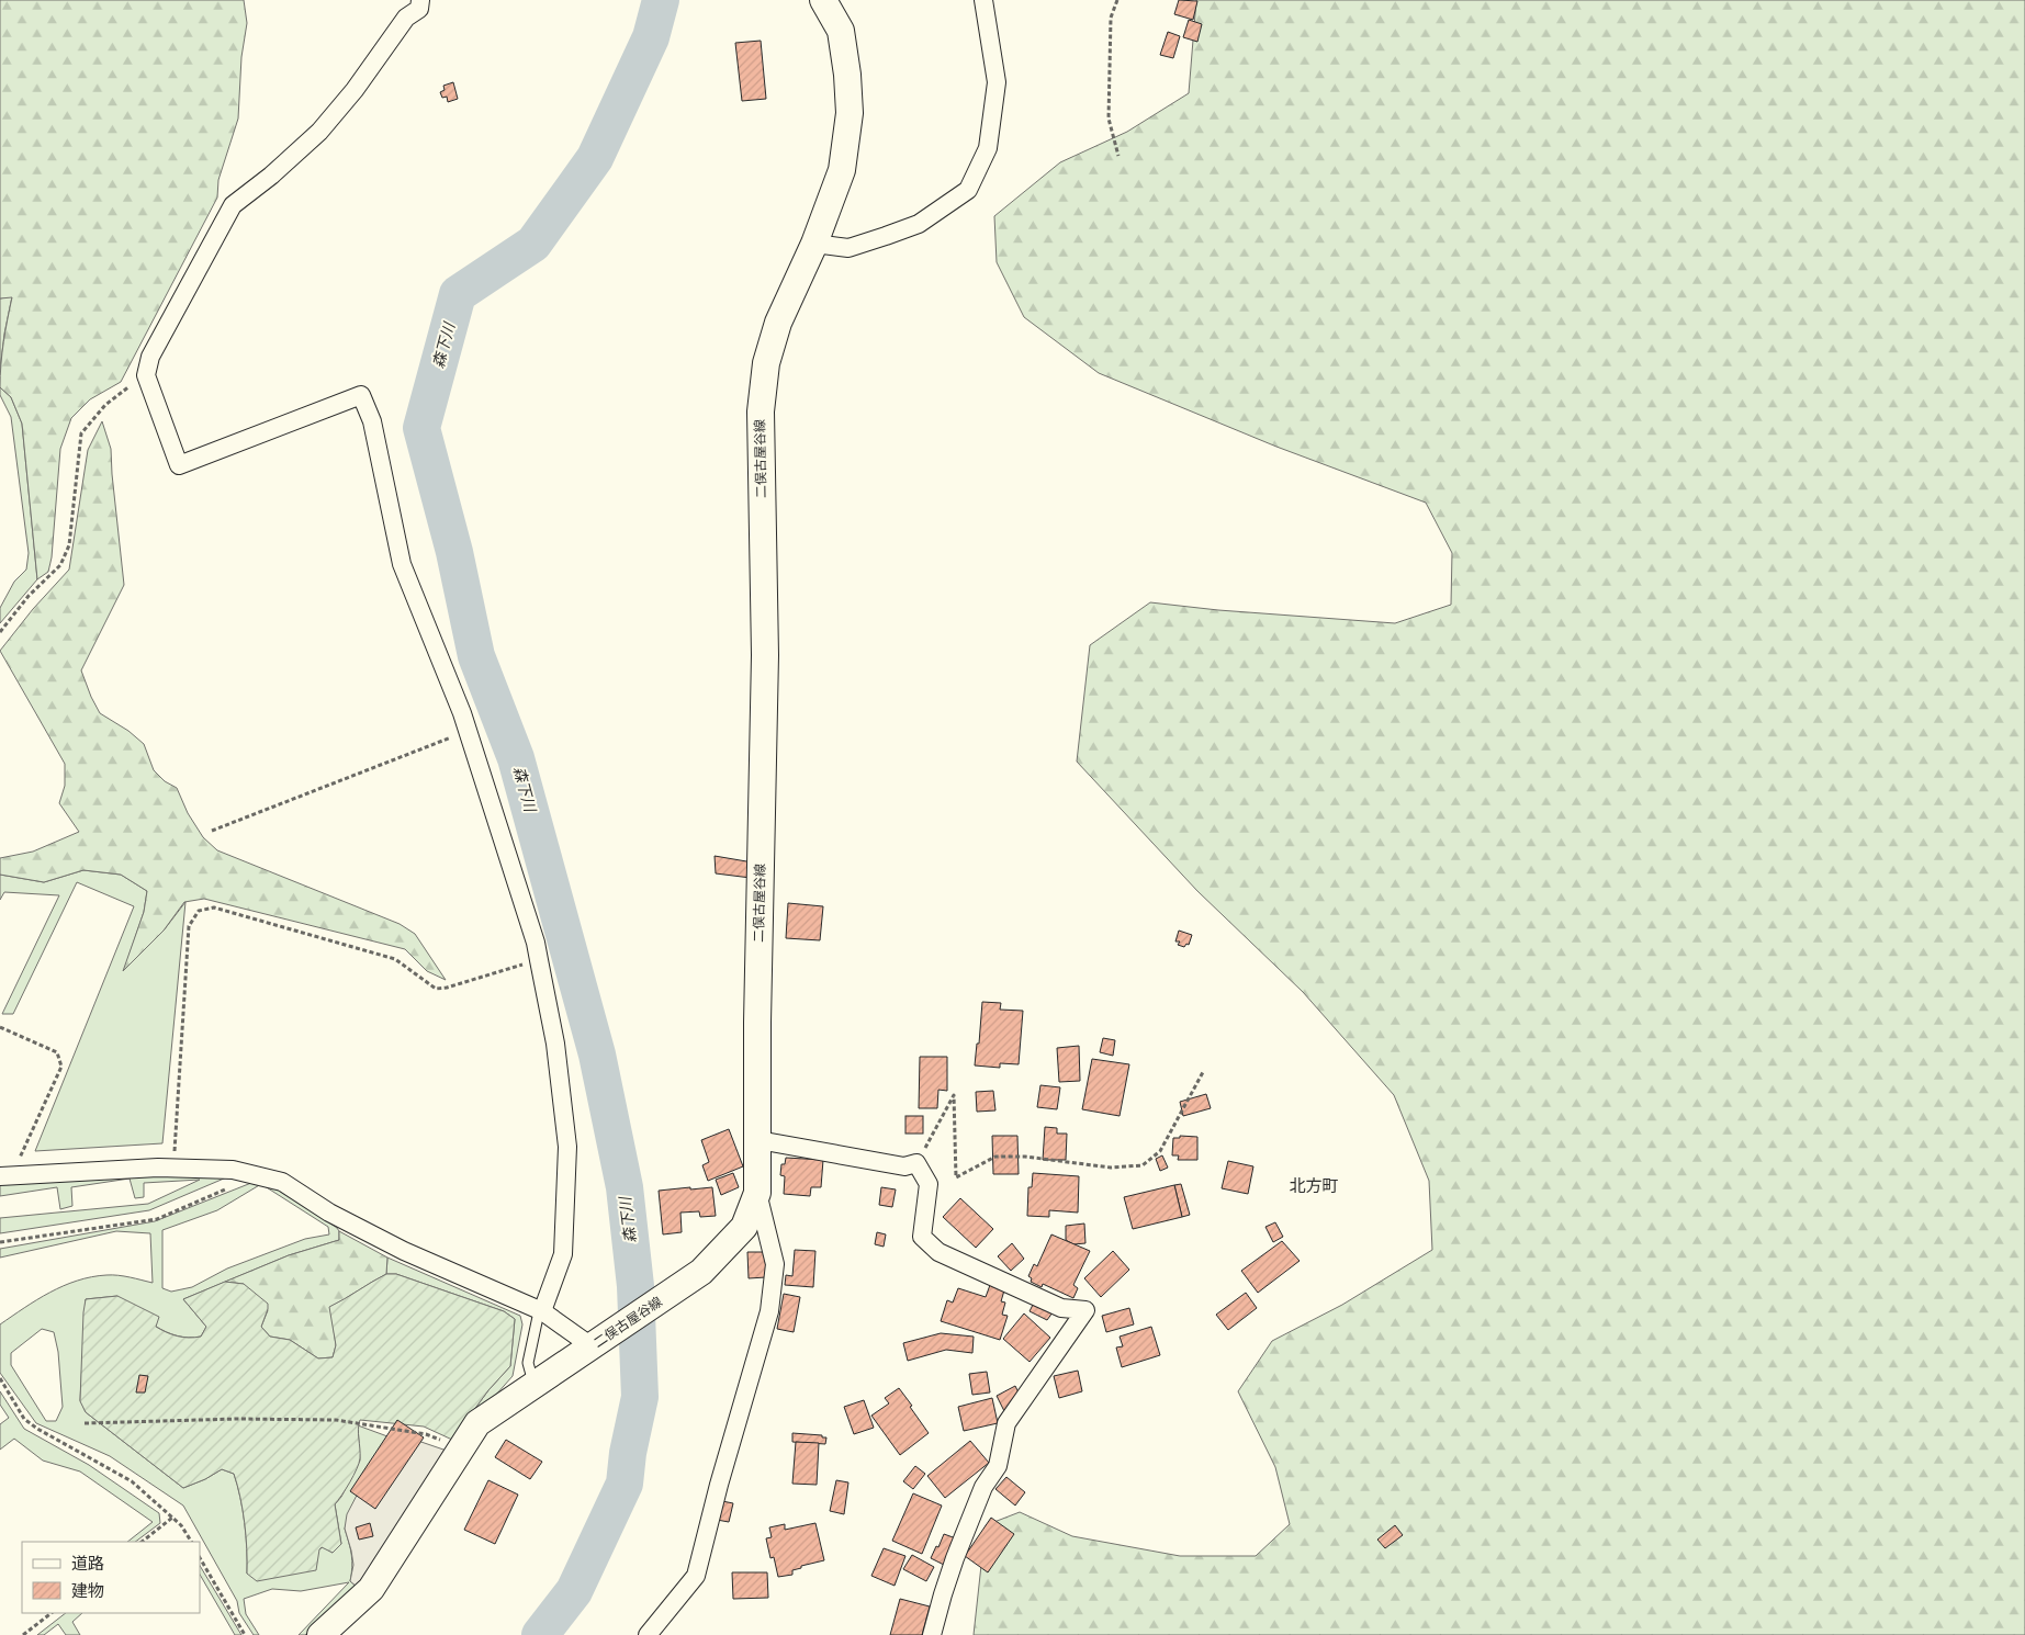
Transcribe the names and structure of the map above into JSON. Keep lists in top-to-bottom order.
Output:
{
  "streets": {
    "main road": ["二俣古屋谷線"]
  },
  "districts": ["北方町"],
  "water": ["森下川"],
  "legend": ["道路", "建物"]
}
